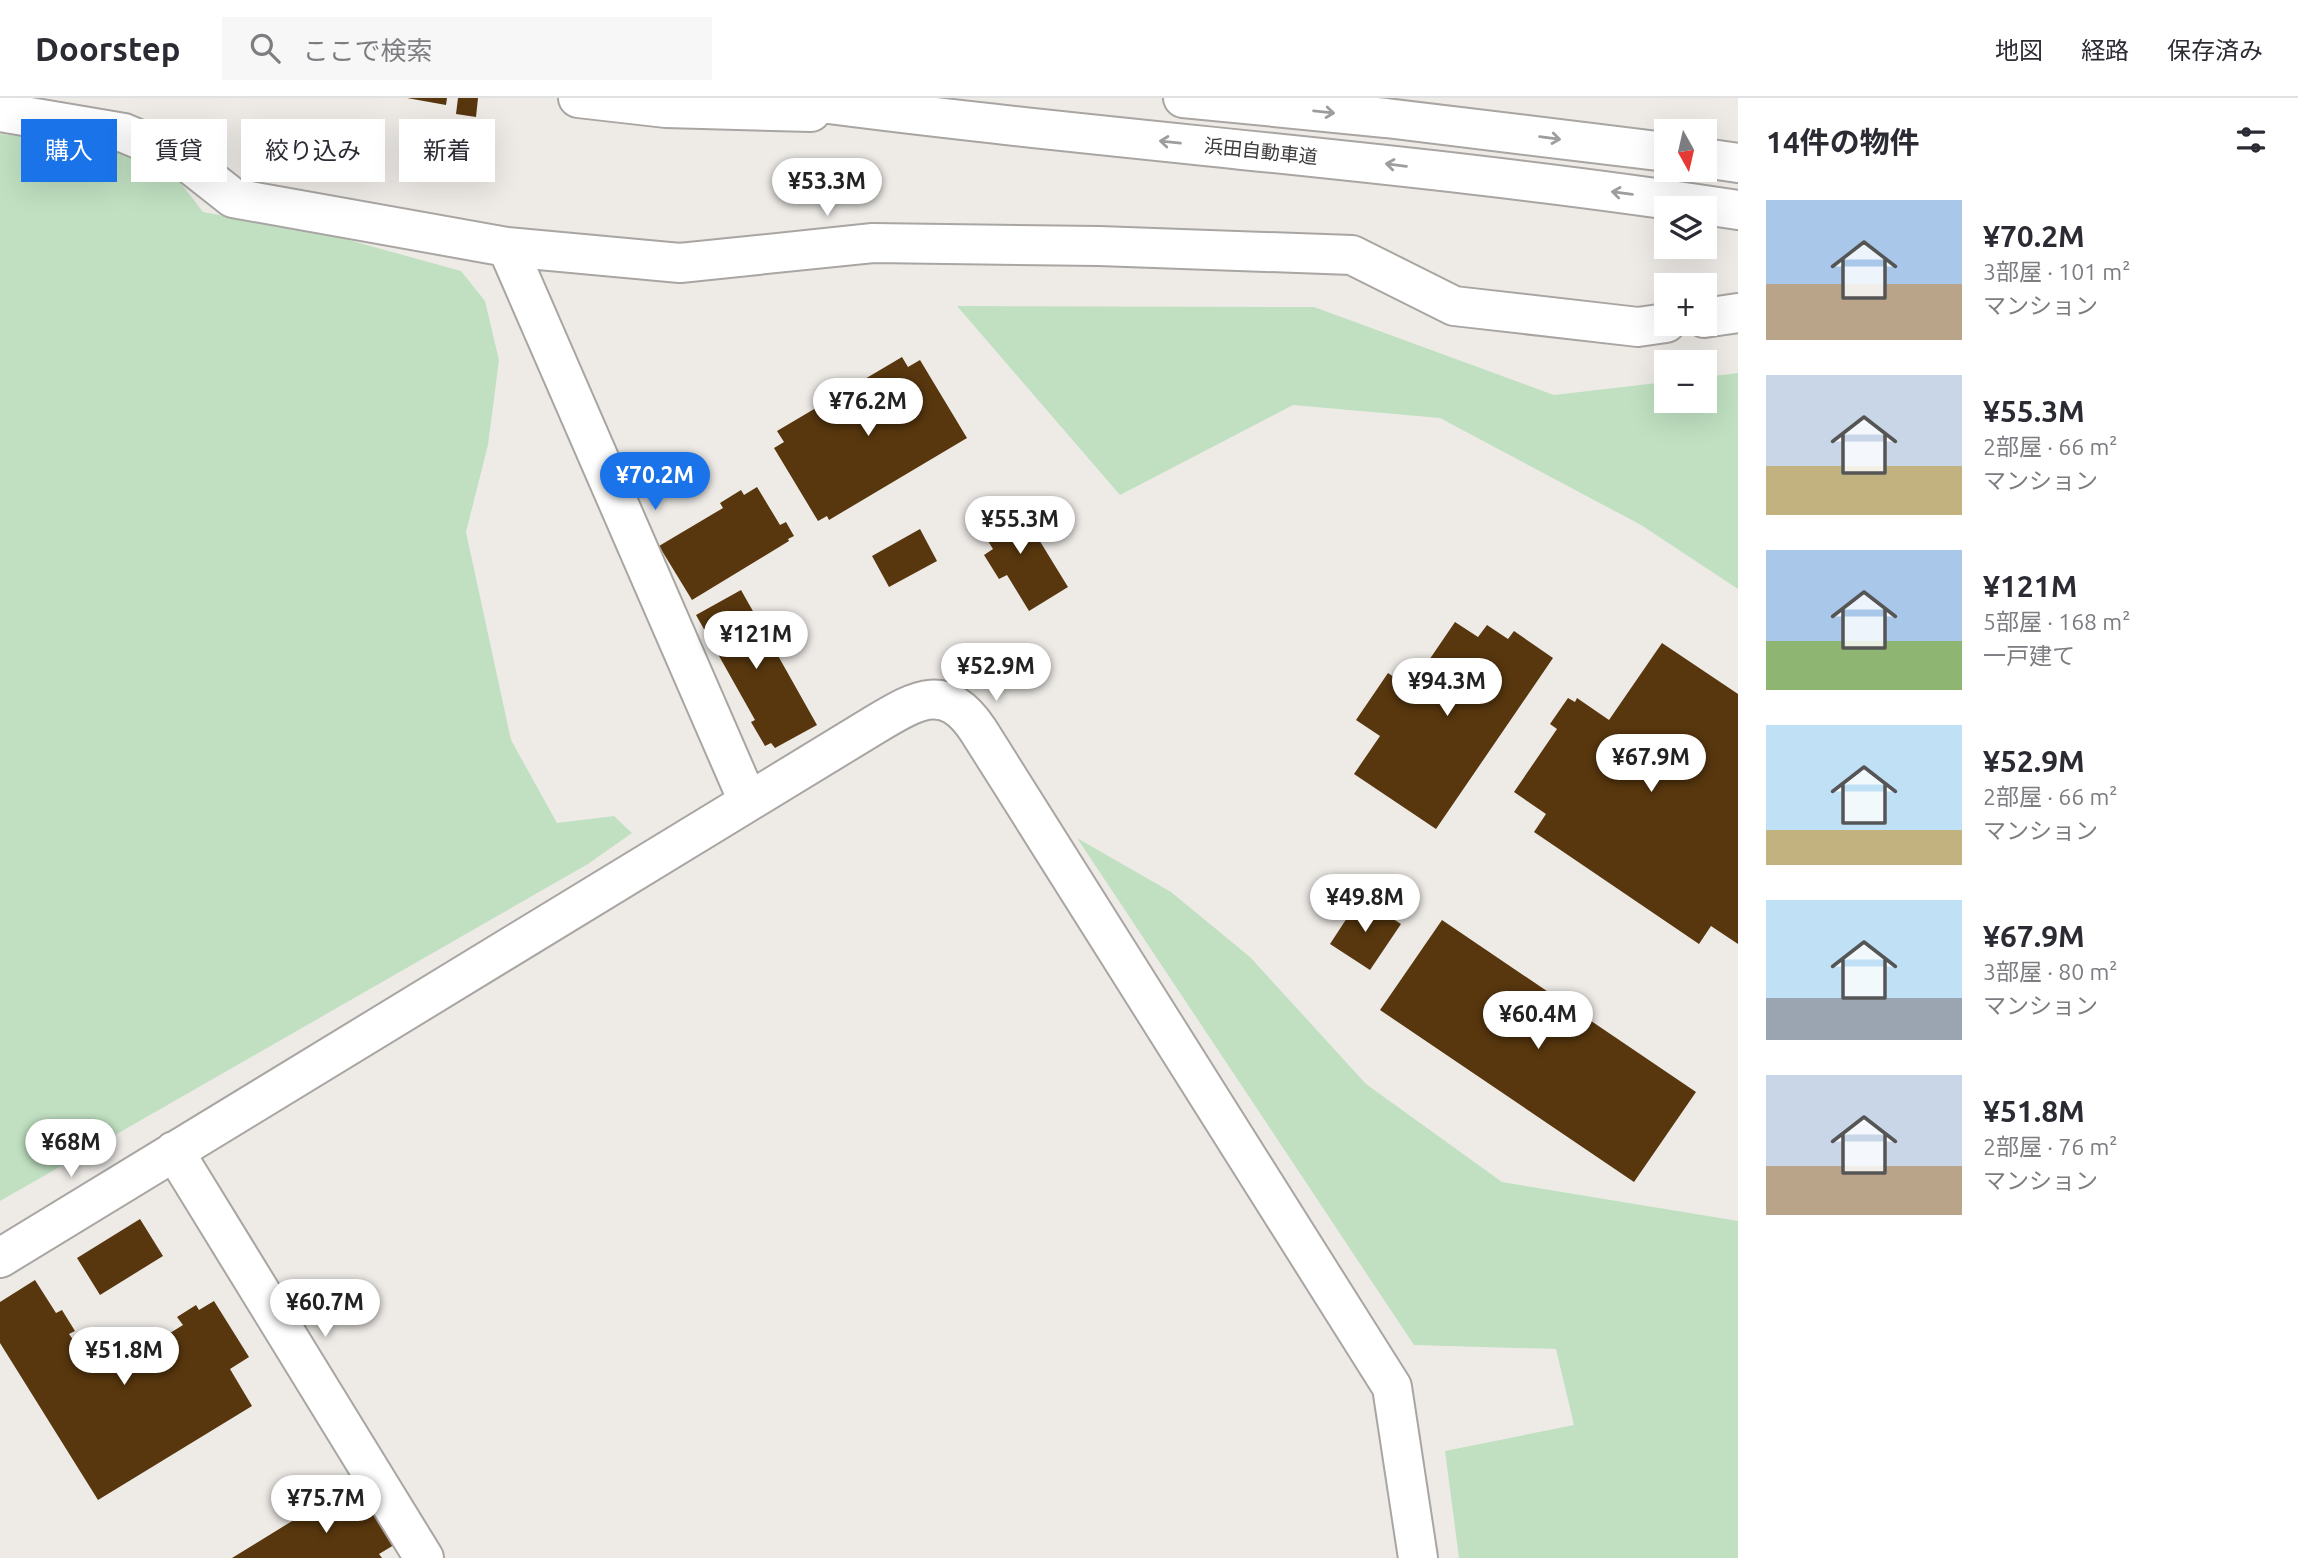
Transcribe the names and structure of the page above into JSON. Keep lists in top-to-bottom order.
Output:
{
  "streets": {
    "main road": ["浜田自動車道"]
  },
  "north": "bottom",
  "page": {
    "header": "Doorstep",
    "search": "ここで検索",
    "nav": ["地図", "経路", "保存済み"],
    "heading": "14件の物件",
    "map_buttons": ["+", "−"],
    "chip": [
      "購入",
      "賃貸",
      "絞り込み",
      "新着"
    ],
    "price": [
      "¥53.3M",
      "¥76.2M",
      "¥70.2M",
      "¥55.3M",
      "¥121M",
      "¥52.9M",
      "¥94.3M",
      "¥67.9M",
      "¥49.8M",
      "¥60.4M",
      "¥68M",
      "¥60.7M",
      "¥51.8M",
      "¥75.7M"
    ],
    "list": [
      {
        "name": "¥70.2M",
        "note": "3部屋 · 101 m² · マンション"
      },
      {
        "name": "¥55.3M",
        "note": "2部屋 · 66 m² · マンション"
      },
      {
        "name": "¥121M",
        "note": "5部屋 · 168 m² · 一戸建て"
      },
      {
        "name": "¥52.9M",
        "note": "2部屋 · 66 m² · マンション"
      },
      {
        "name": "¥67.9M",
        "note": "3部屋 · 80 m² · マンション"
      },
      {
        "name": "¥51.8M",
        "note": "2部屋 · 76 m² · マンション"
      }
    ]
  }
}
